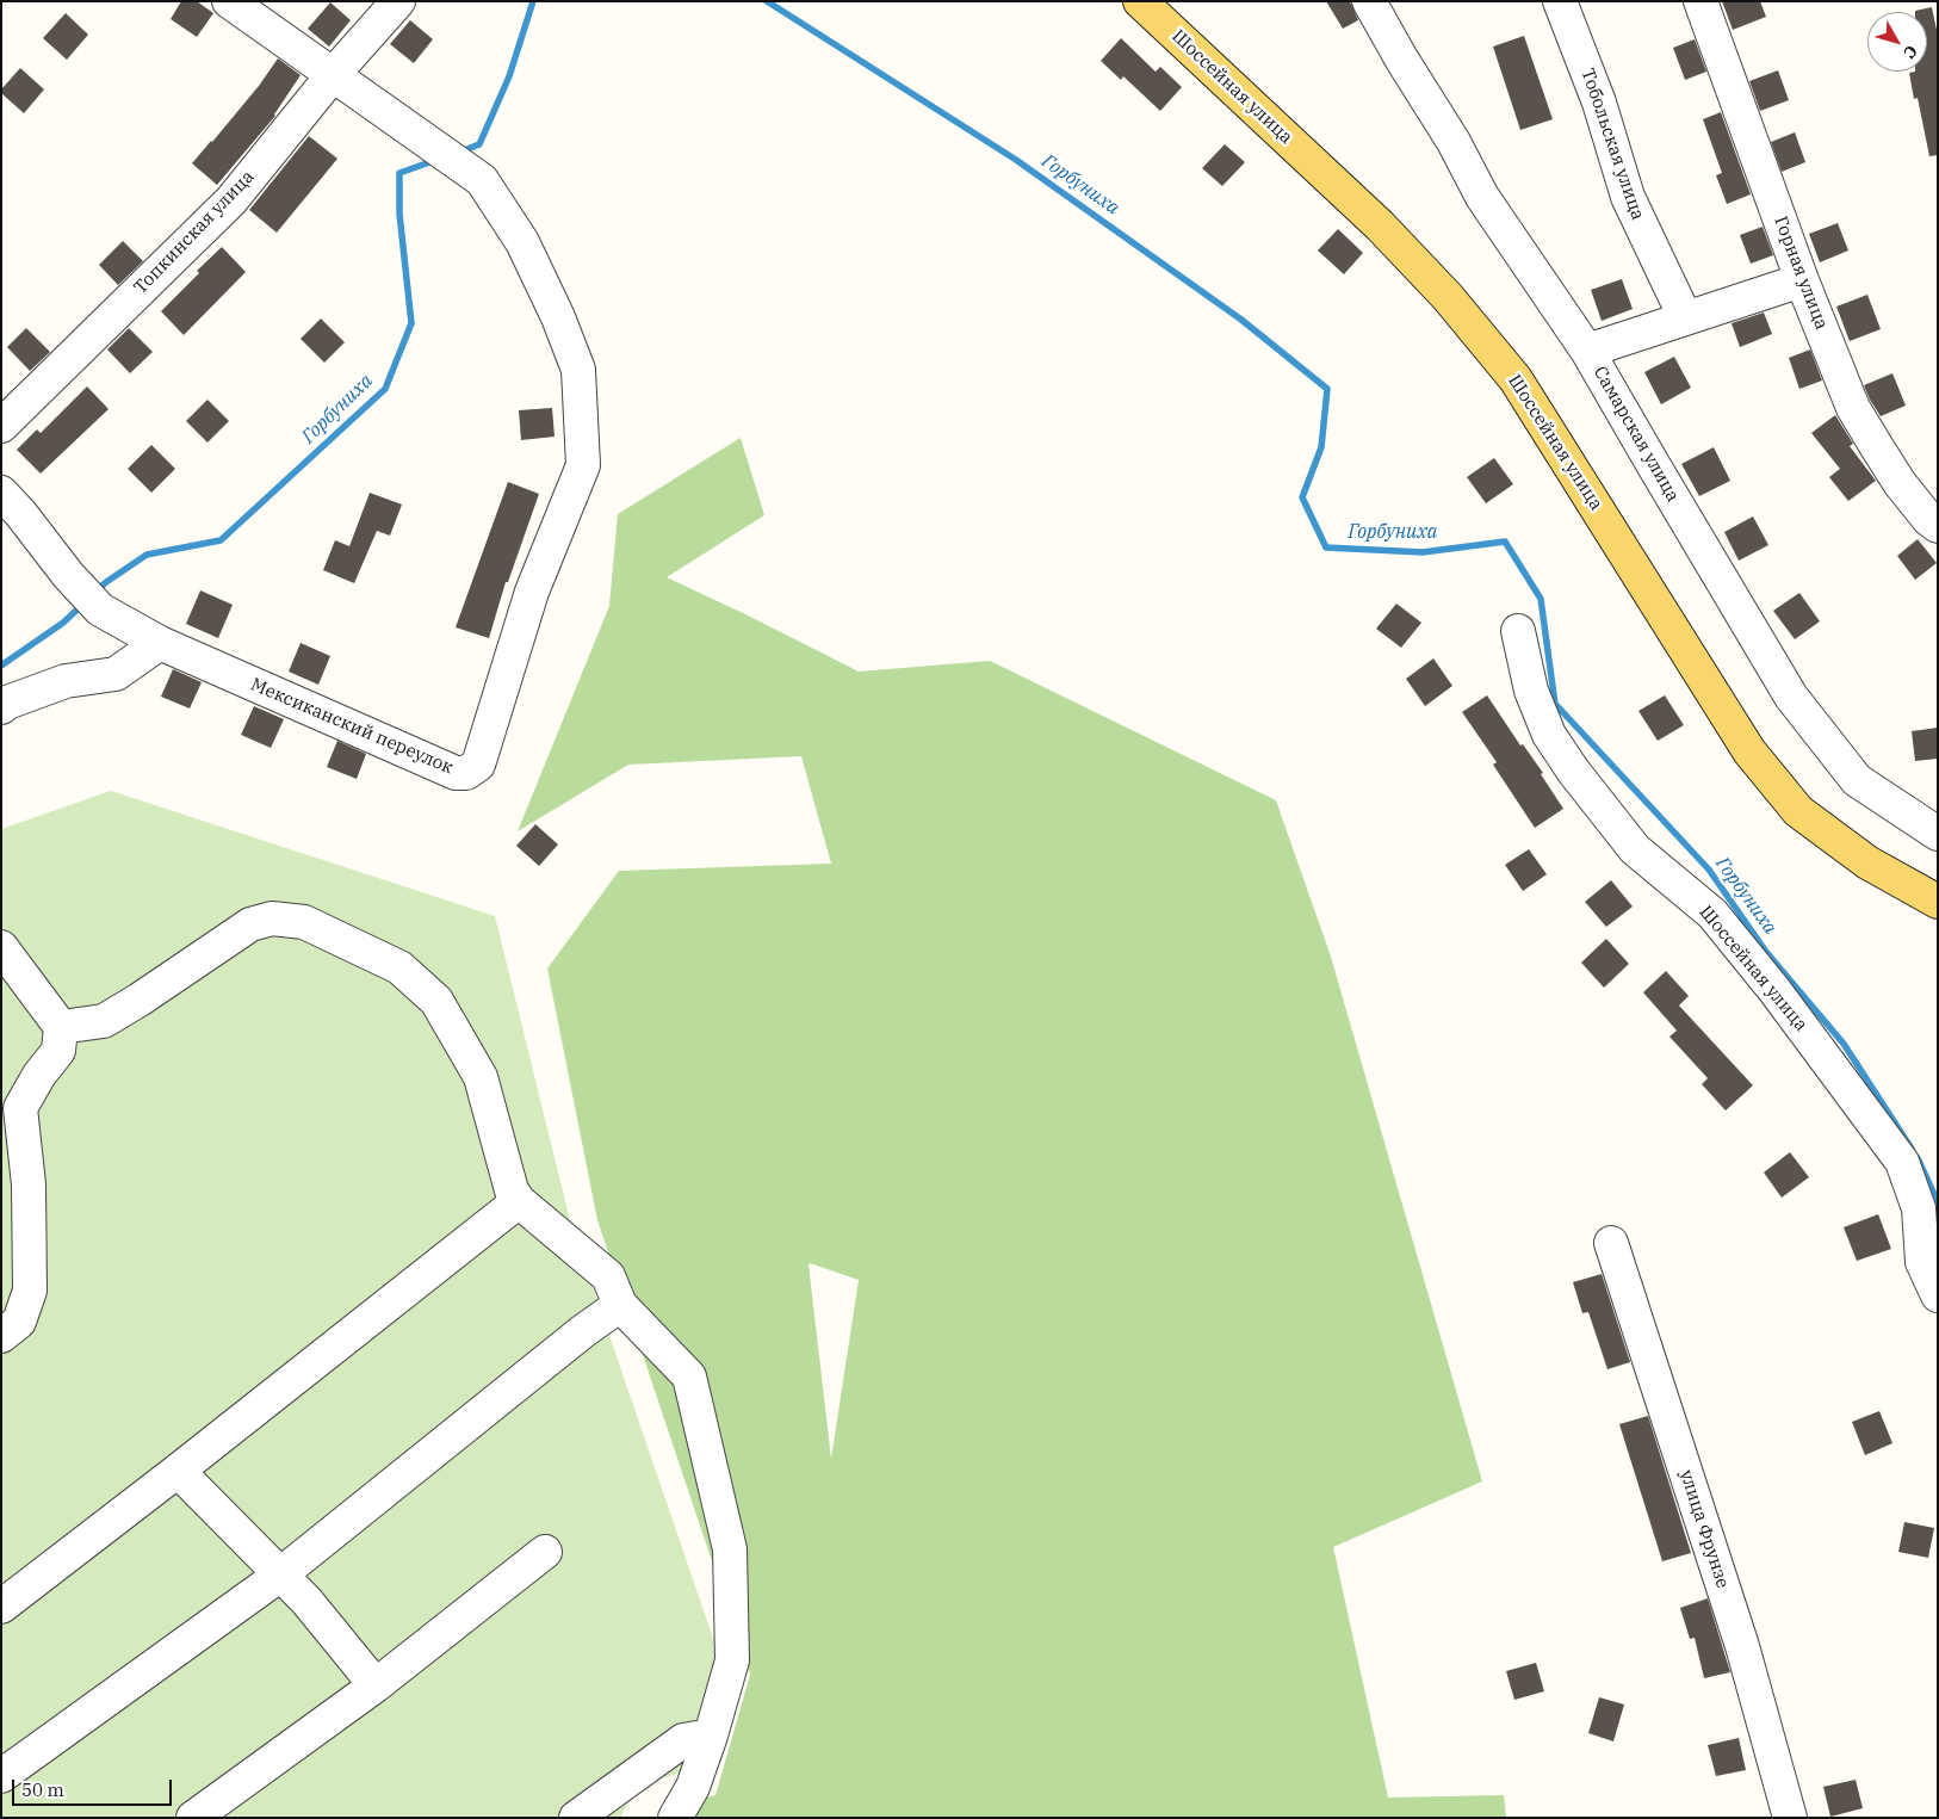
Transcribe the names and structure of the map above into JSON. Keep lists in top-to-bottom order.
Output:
{
  "streets": {
    "main road": ["Шоссейная улица"],
    "street": [
      "Тобольская улица",
      "Топкинская улица",
      "Горная улица",
      "Самарская улица",
      "Мексиканский переулок",
      "улица Фрунзе"
    ]
  },
  "crossings": [
    ["Топкинская улица", "Мексиканский переулок"]
  ],
  "water": ["Горбуниха"],
  "scale_bar": "50 m",
  "north": "bottom right"
}
